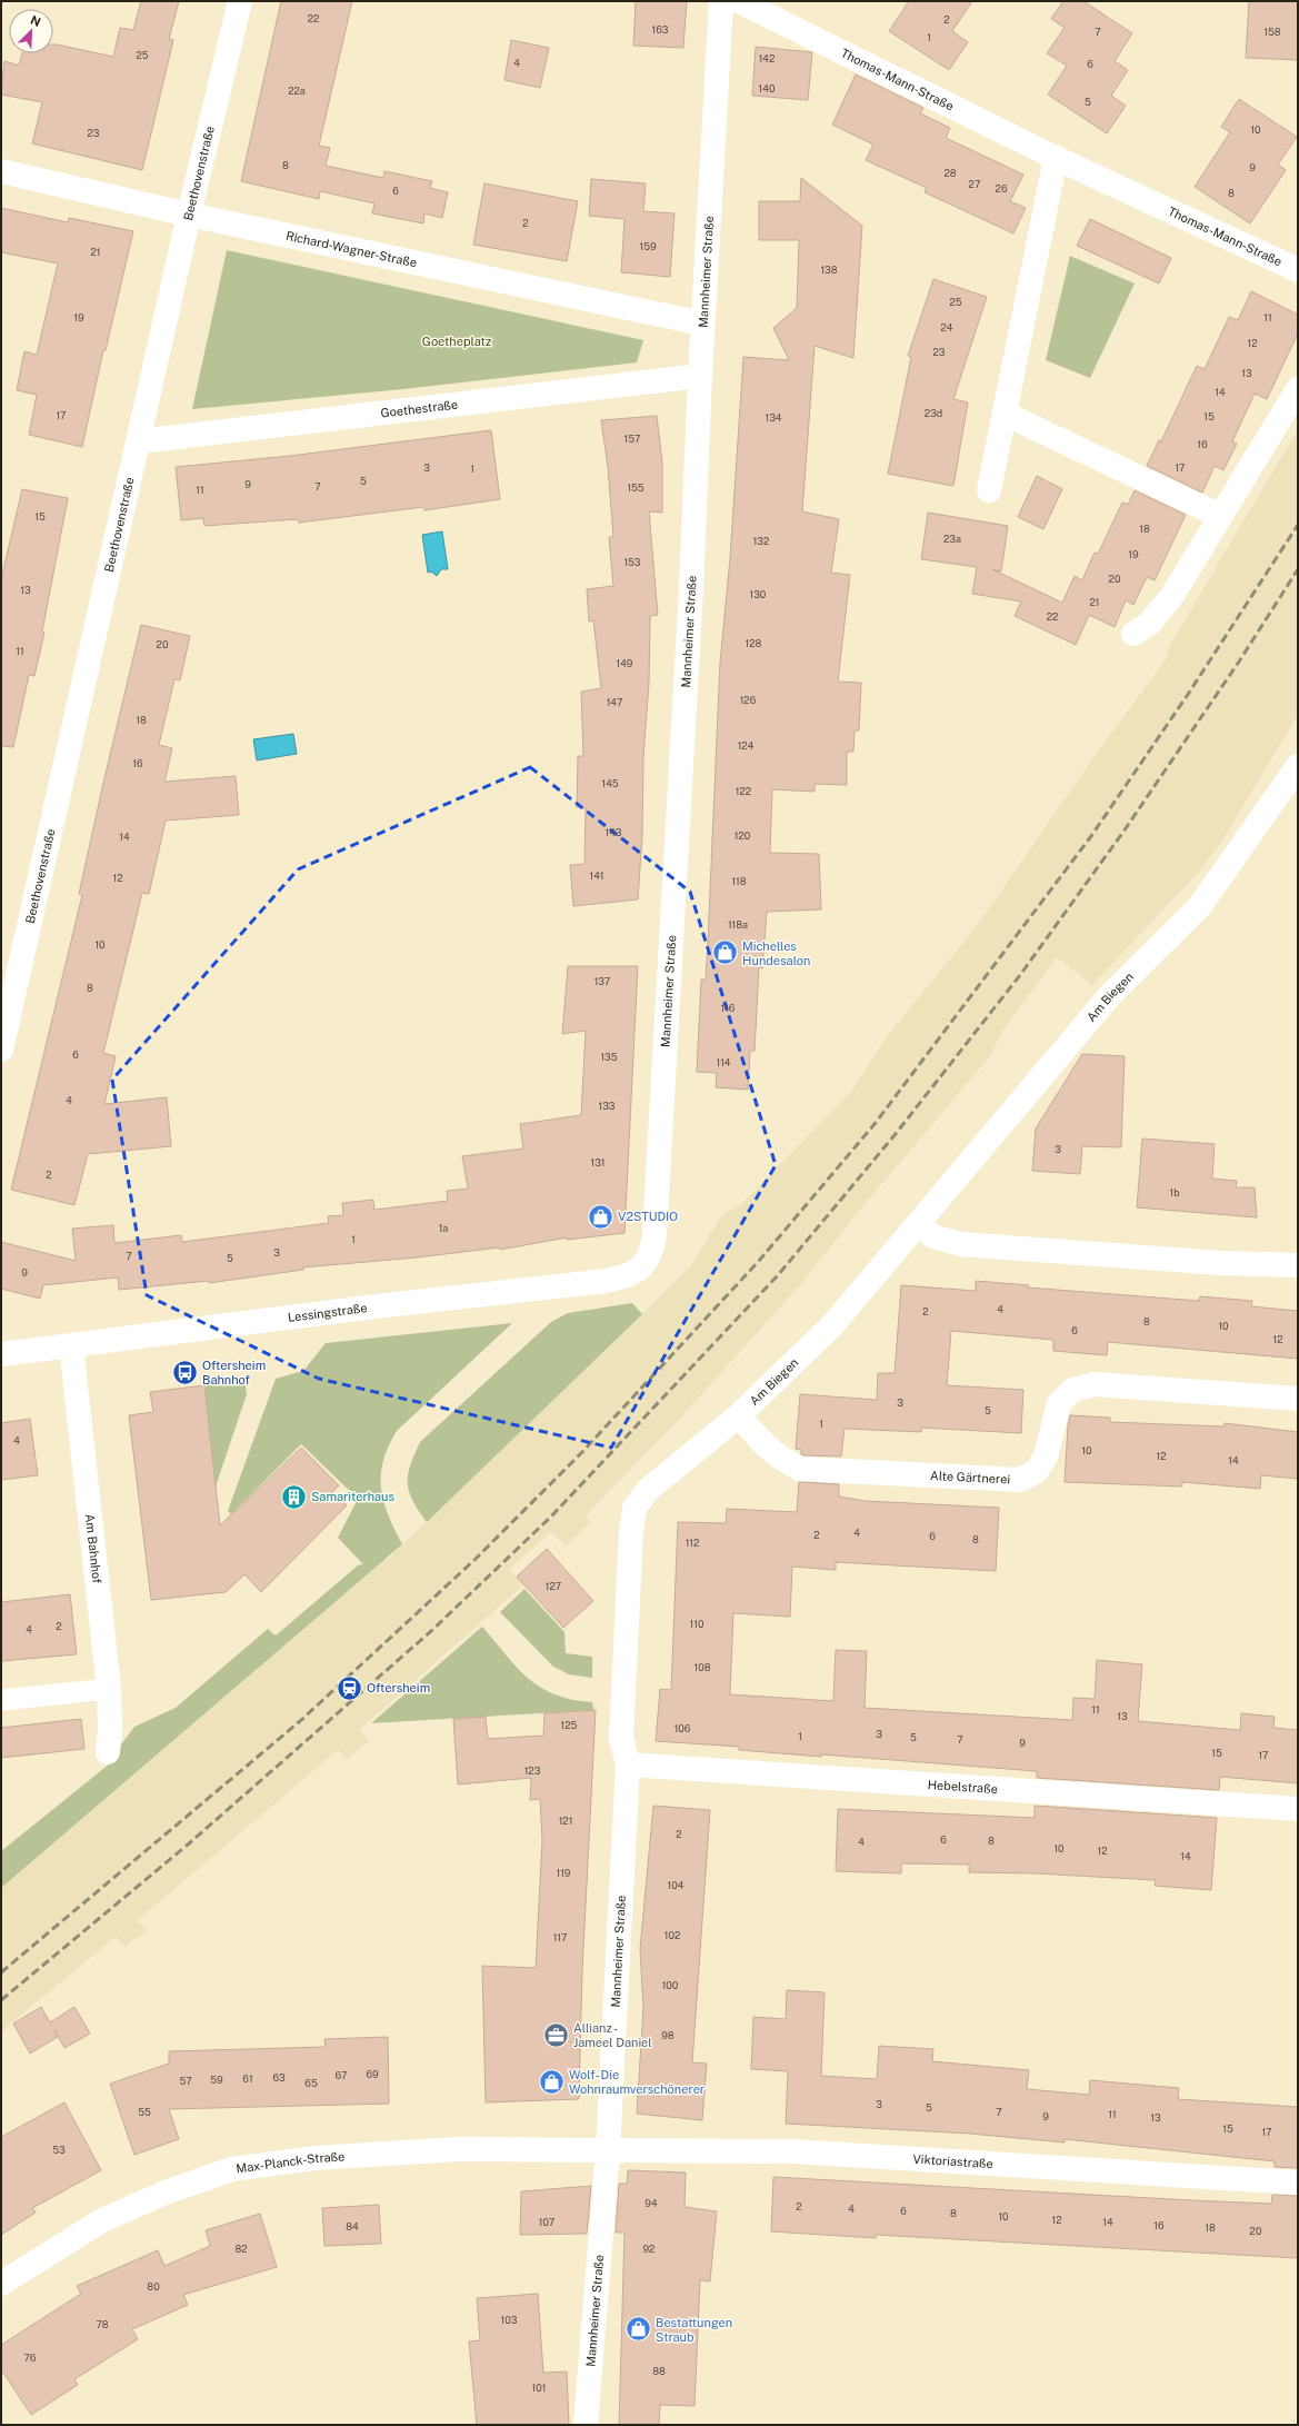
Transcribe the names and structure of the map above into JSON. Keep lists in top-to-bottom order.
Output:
{
  "streets": {
    "street": [
      "Thomas-Mann-Straße",
      "Beethovenstraße",
      "Richard-Wagner-Straße",
      "Mannheimer Straße",
      "Goethestraße",
      "Am Biegen",
      "Lessingstraße",
      "Alte Gärtnerei",
      "Am Bahnhof",
      "Hebelstraße",
      "Viktoriastraße",
      "Max-Planck-Straße"
    ]
  },
  "crossings": [
    ["Beethovenstraße", "Richard-Wagner-Straße"],
    ["Beethovenstraße", "Goethestraße"],
    ["Richard-Wagner-Straße", "Mannheimer Straße"],
    ["Mannheimer Straße", "Goethestraße"],
    ["Mannheimer Straße", "Am Biegen"],
    ["Mannheimer Straße", "Lessingstraße"],
    ["Mannheimer Straße", "Hebelstraße"],
    ["Mannheimer Straße", "Viktoriastraße"],
    ["Mannheimer Straße", "Max-Planck-Straße"],
    ["Am Biegen", "Alte Gärtnerei"],
    ["Lessingstraße", "Am Bahnhof"],
    ["Viktoriastraße", "Max-Planck-Straße"]
  ],
  "parks": ["Goetheplatz"],
  "places": {
    "shop": [
      "Michelles Hundesalon",
      "V2STUDIO",
      "Wolf- Die Wohnraumverschönerer",
      "Bestattungen Straub"
    ],
    "bus stop": ["Oftersheim Bahnhof"],
    "building": ["Samariterhaus"],
    "station": ["Oftersheim"],
    "office": ["Allianz - Jameel Daniel"]
  },
  "house_numbers": [
    "22",
    "2",
    "163",
    "7",
    "158",
    "1",
    "25",
    "142",
    "4",
    "6",
    "140",
    "22a",
    "5",
    "10",
    "23",
    "8",
    "9",
    "28",
    "27",
    "26",
    "6",
    "8",
    "2",
    "159",
    "21",
    "138",
    "25",
    "19",
    "11",
    "24",
    "12",
    "23",
    "13",
    "14",
    "23d",
    "17",
    "15",
    "134",
    "157",
    "16",
    "3",
    "17",
    "1",
    "5",
    "9",
    "7",
    "155",
    "11",
    "15",
    "18",
    "23a",
    "132",
    "19",
    "153",
    "20",
    "13",
    "130",
    "21",
    "22",
    "128",
    "20",
    "11",
    "149",
    "126",
    "147",
    "18",
    "124",
    "16",
    "145",
    "122",
    "143",
    "120",
    "14",
    "141",
    "12",
    "118",
    "118a",
    "10",
    "137",
    "8",
    "116",
    "6",
    "135",
    "114",
    "4",
    "133",
    "3",
    "131",
    "2",
    "1b",
    "1a",
    "1",
    "3",
    "7",
    "5",
    "9",
    "4",
    "2",
    "8",
    "10",
    "6",
    "12",
    "3",
    "5",
    "1",
    "4",
    "10",
    "12",
    "14",
    "4",
    "2",
    "6",
    "8",
    "112",
    "127",
    "110",
    "2",
    "4",
    "108",
    "11",
    "13",
    "125",
    "106",
    "3",
    "1",
    "5",
    "7",
    "9",
    "15",
    "17",
    "123",
    "121",
    "2",
    "6",
    "8",
    "4",
    "10",
    "12",
    "14",
    "119",
    "104",
    "102",
    "117",
    "100",
    "98",
    "69",
    "67",
    "63",
    "61",
    "59",
    "57",
    "65",
    "3",
    "5",
    "55",
    "7",
    "11",
    "9",
    "13",
    "15",
    "17",
    "53",
    "94",
    "2",
    "4",
    "6",
    "8",
    "10",
    "12",
    "107",
    "14",
    "16",
    "84",
    "18",
    "20",
    "82",
    "92",
    "80",
    "103",
    "78",
    "76",
    "88",
    "101"
  ],
  "north": "top right"
}
